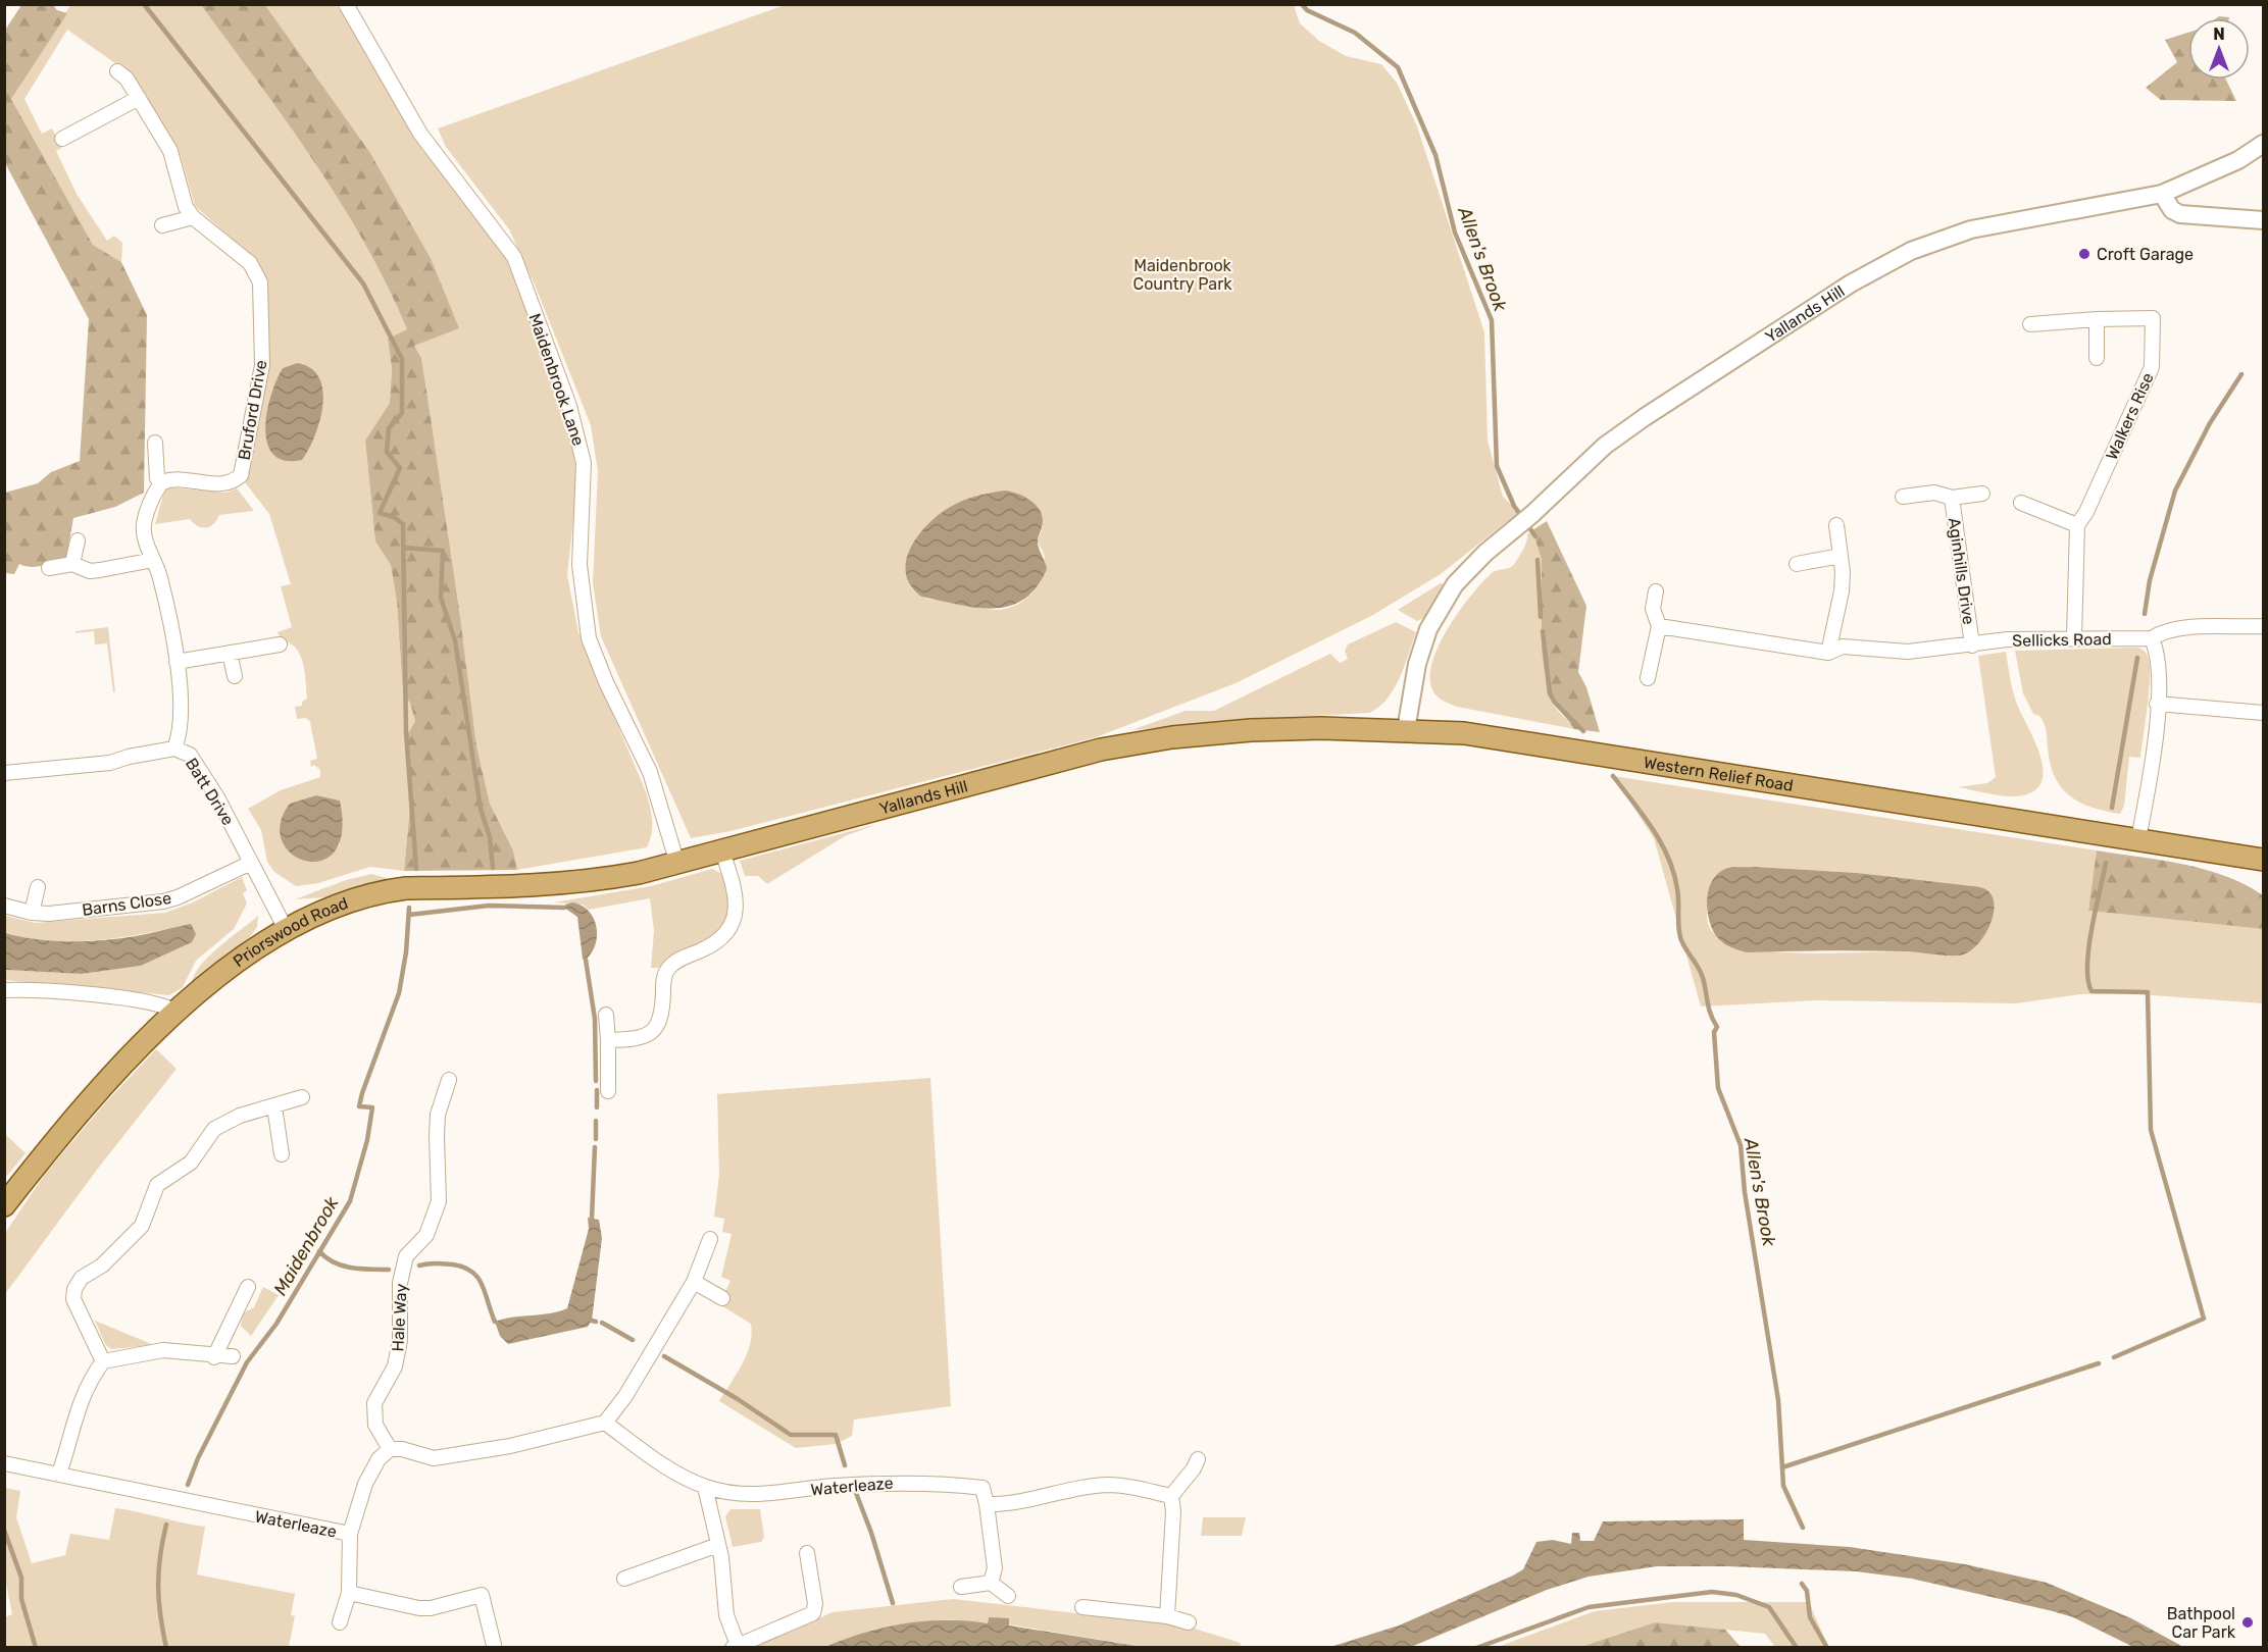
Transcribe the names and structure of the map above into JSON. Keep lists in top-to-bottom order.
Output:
{
  "streets": {
    "main road": ["Yallands Hill", "Western Relief Road", "Priorswood Road"],
    "street": [
      "Maidenbrook Lane",
      "Bruford Drive",
      "Walkers Rise",
      "Aginhills Drive",
      "Sellicks Road",
      "Batt Drive",
      "Barns Close",
      "Hale Way",
      "Waterleaze"
    ]
  },
  "crossings": [
    ["Yallands Hill", "Maidenbrook Lane"],
    ["Yallands Hill", "Western Relief Road"],
    ["Yallands Hill", "Priorswood Road"],
    ["Maidenbrook Lane", "Priorswood Road"],
    ["Walkers Rise", "Sellicks Road"],
    ["Aginhills Drive", "Sellicks Road"],
    ["Batt Drive", "Barns Close"],
    ["Batt Drive", "Priorswood Road"],
    ["Hale Way", "Waterleaze"]
  ],
  "water": ["Allen's Brook", "Maidenbrook"],
  "parks": ["Maidenbrook Country Park"],
  "places": ["Croft Garage", "Bathpool Car Park"],
  "north": "top"
}
